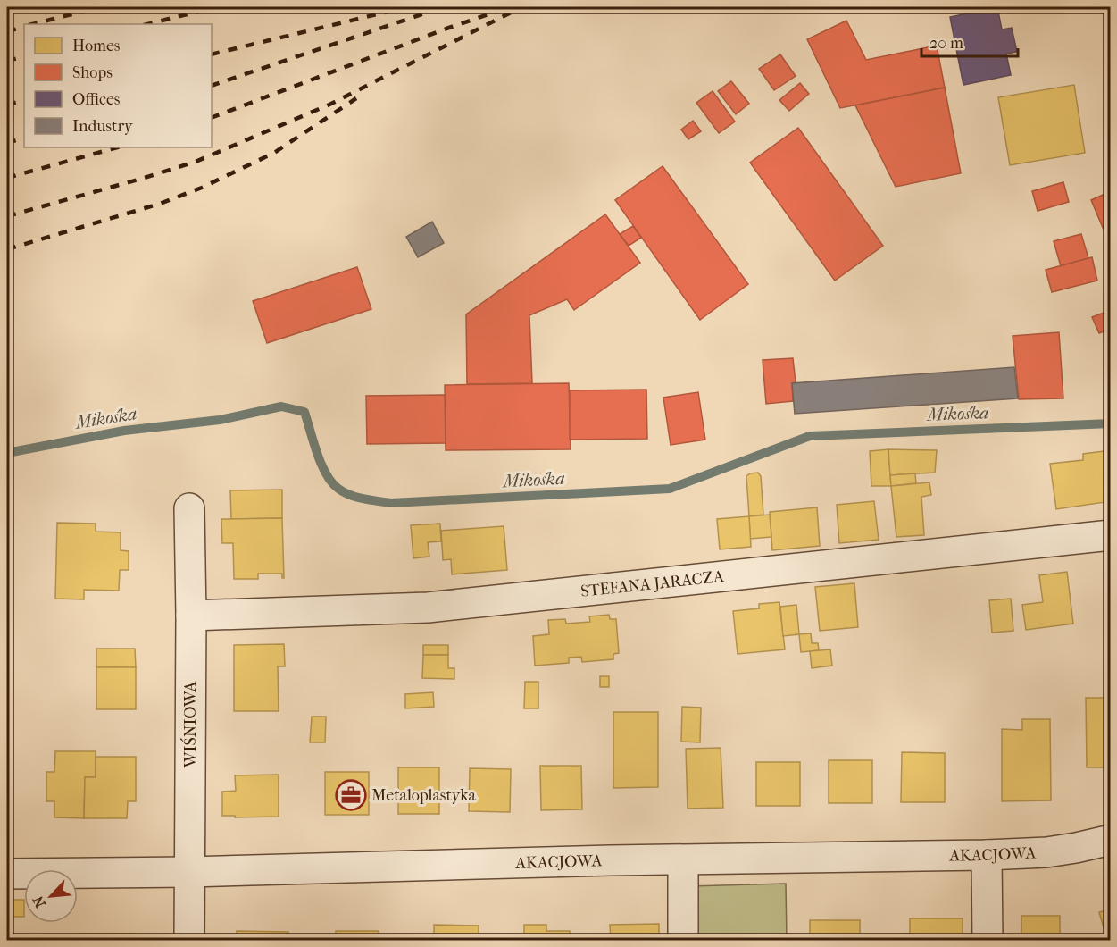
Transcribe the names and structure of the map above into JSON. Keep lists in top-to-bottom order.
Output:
{
  "streets": {
    "street": ["STEFANA JARACZA", "WIŚNIOWA", "AKACJOWA"]
  },
  "crossings": [
    ["STEFANA JARACZA", "WIŚNIOWA"],
    ["WIŚNIOWA", "AKACJOWA"]
  ],
  "water": ["Mikośka"],
  "places": {
    "office": ["Metaloplastyka"]
  },
  "legend": [
    "Homes",
    "Shops",
    "Offices",
    "Industry"
  ],
  "scale_bar": "20 m",
  "north": "bottom left"
}
